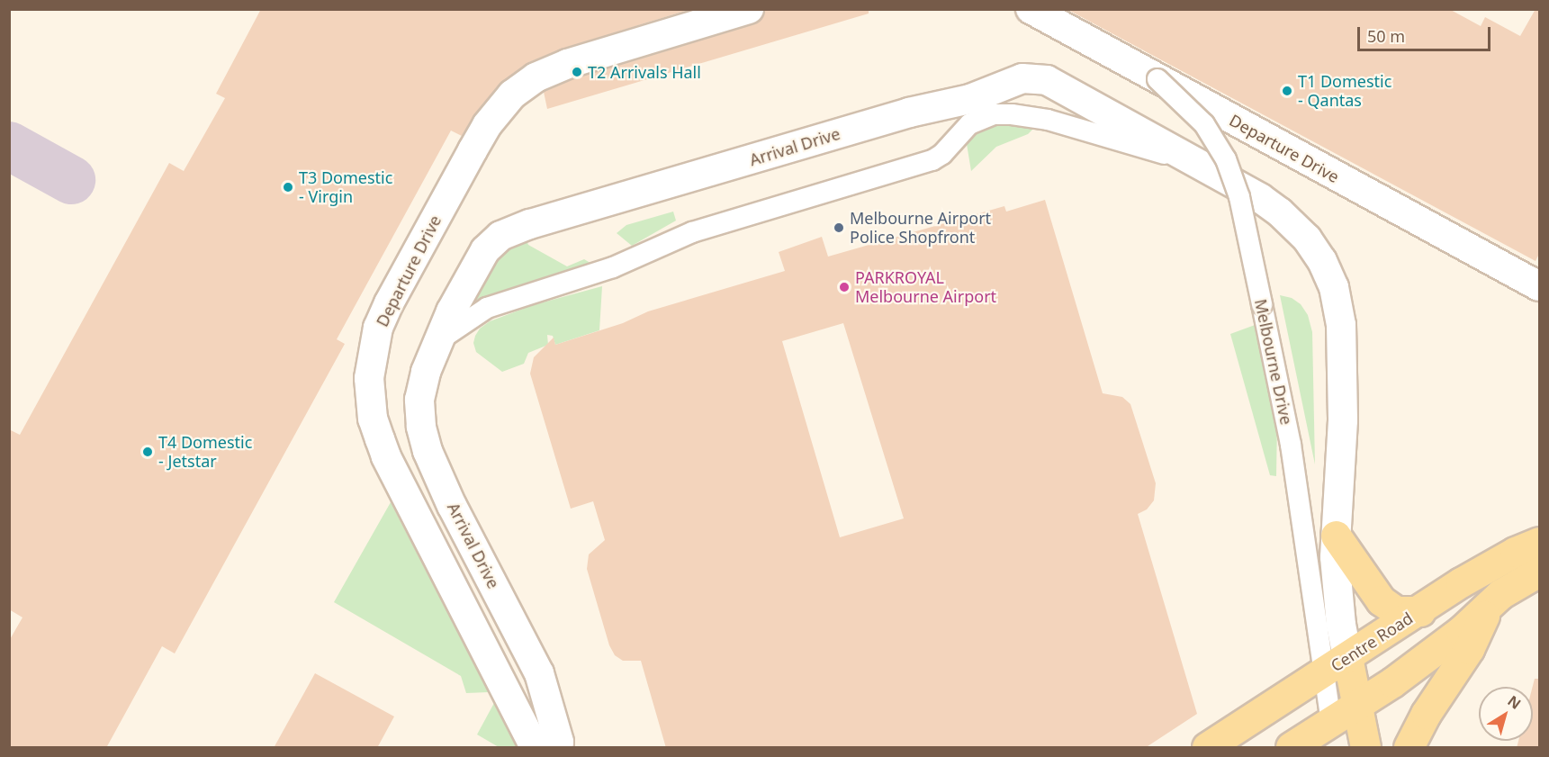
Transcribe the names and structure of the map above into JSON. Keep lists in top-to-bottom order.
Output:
{
  "streets": {
    "main road": ["Melbourne Drive", "Centre Road"],
    "street": ["Arrival Drive", "Departure Drive"]
  },
  "crossings": [
    ["Arrival Drive", "Melbourne Drive"],
    ["Departure Drive", "Melbourne Drive"],
    ["Melbourne Drive", "Centre Road"]
  ],
  "places": [
    "T2 Arrivals Hall",
    "T1 Domestic - Qantas",
    "T3 Domestic - Virgin",
    "Melbourne Airport Police Shopfront",
    "PARKROYAL Melbourne Airport",
    "T4 Domestic - Jetstar"
  ],
  "scale_bar": "50 m",
  "north": "top right"
}
